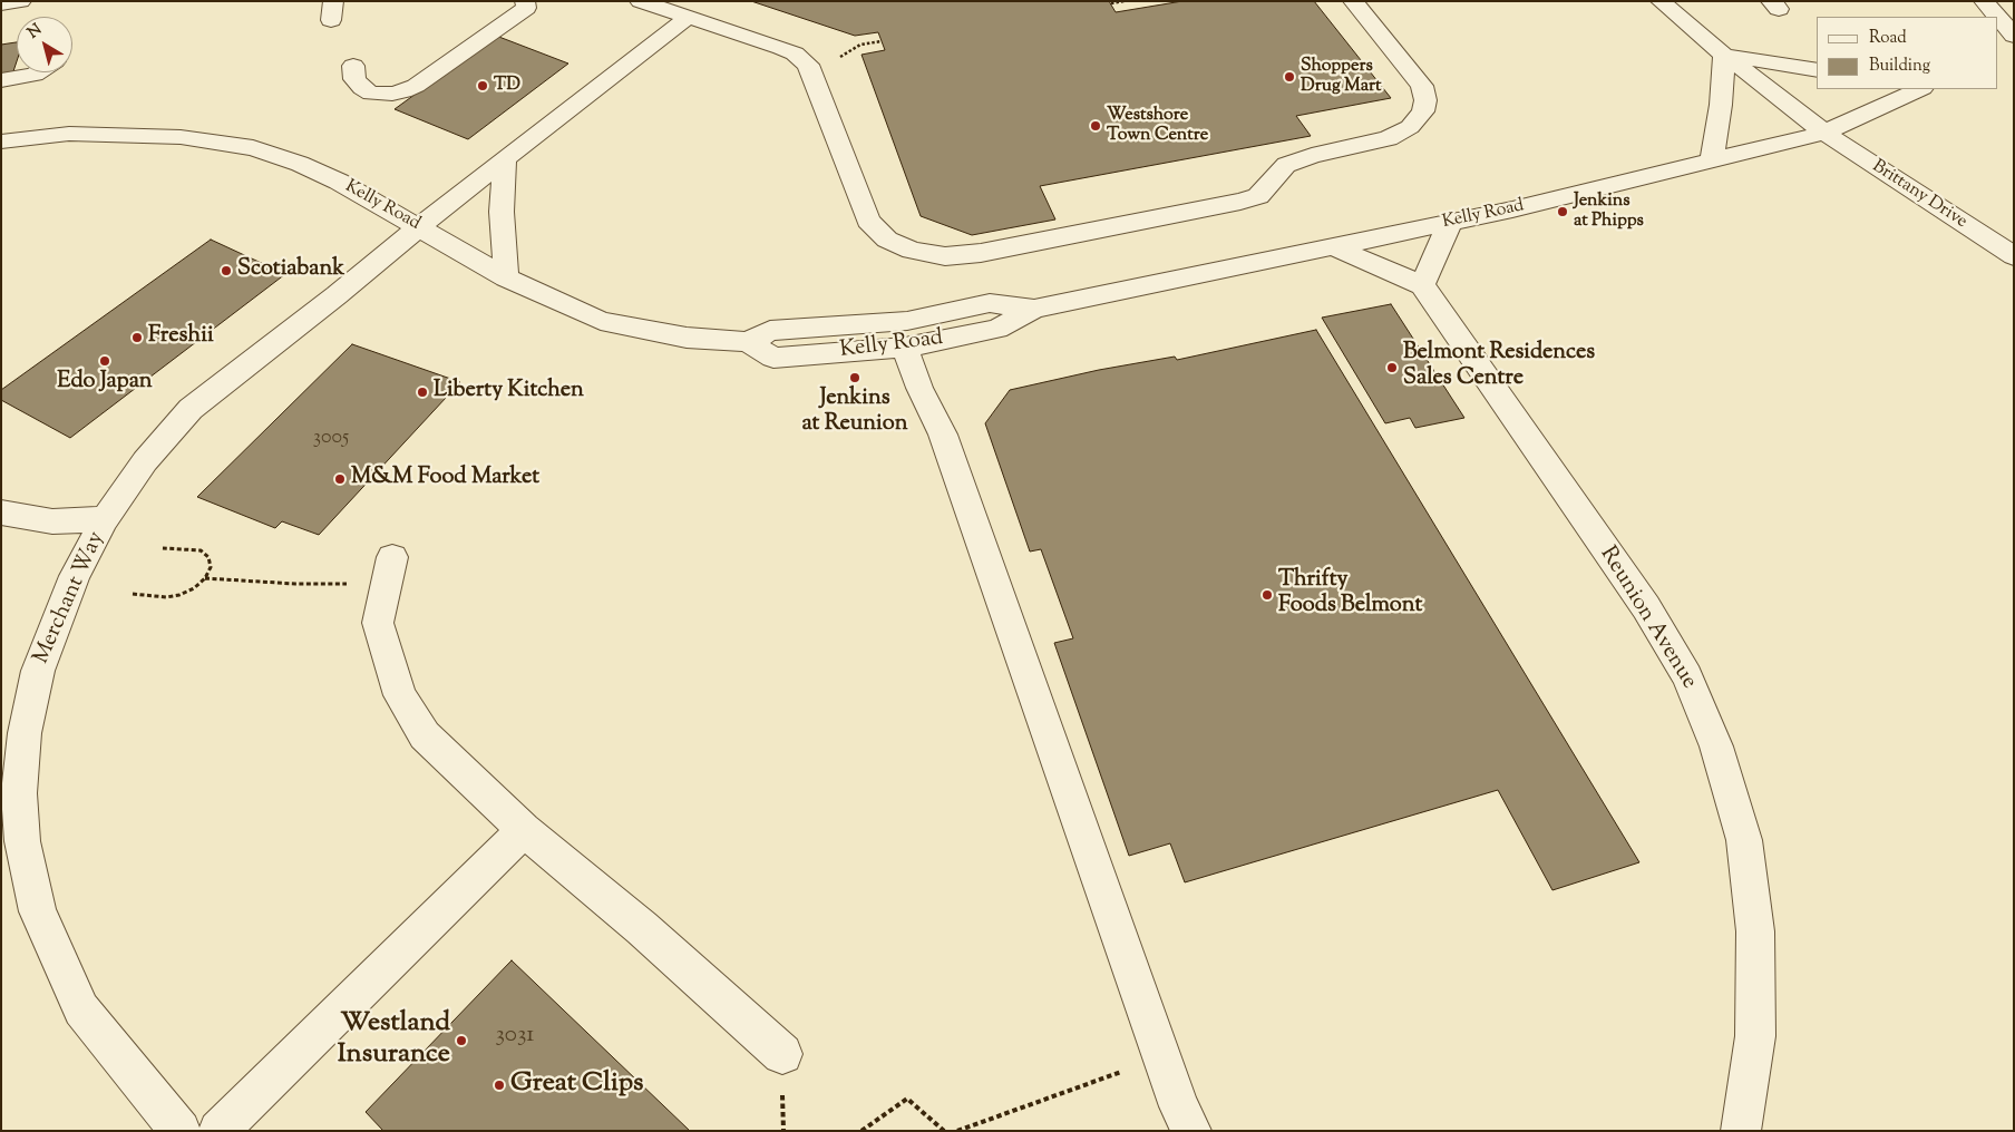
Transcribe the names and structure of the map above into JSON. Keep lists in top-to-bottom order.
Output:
{
  "streets": {
    "street": [
      "Brittany Drive",
      "Kelly Road",
      "Merchant Way",
      "Reunion Avenue"
    ]
  },
  "crossings": [
    ["Brittany Drive", "Kelly Road"],
    ["Kelly Road", "Merchant Way"]
  ],
  "places": [
    "Shoppers Drug Mart",
    "TD",
    "Westshore Town Centre",
    "Jenkins at Phipps",
    "Scotiabank",
    "Freshii",
    "Edo Japan",
    "Belmont Residences Sales Centre",
    "Jenkins at Reunion",
    "Liberty Kitchen",
    "M&M Food Market",
    "Thrifty Foods Belmont",
    "Westland Insurance",
    "Great Clips"
  ],
  "house_numbers": ["3005", "3031"],
  "legend": ["Road", "Building"],
  "north": "top left"
}
